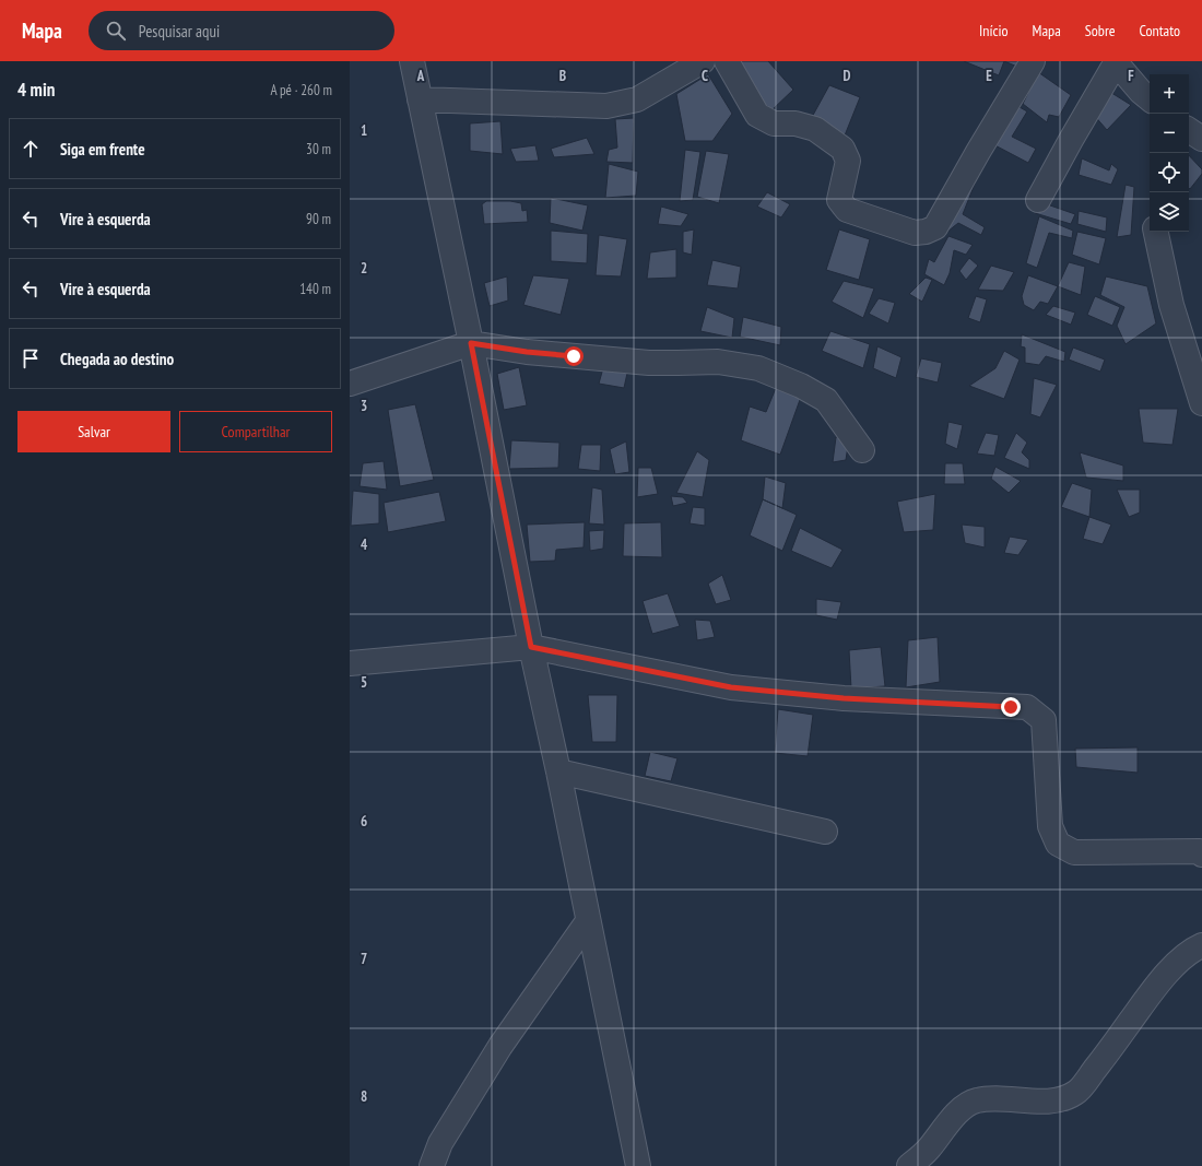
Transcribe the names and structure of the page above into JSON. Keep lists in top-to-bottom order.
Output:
{
  "page": {
    "header": "Mapa",
    "search": "Pesquisar aqui",
    "nav": [
      "Início",
      "Mapa",
      "Sobre",
      "Contato"
    ],
    "heading": ["4 min", "A pé · 260 m"],
    "map_buttons": ["+", "−"],
    "list": [
      ["Siga em frente", "30 m"],
      ["Vire à esquerda", "90 m"],
      ["Vire à esquerda", "140 m"],
      "Chegada ao destino"
    ],
    "buttons": ["Salvar", "Compartilhar"]
  },
  "grid": {
    "columns": [
      "A",
      "B",
      "C",
      "D",
      "E",
      "F"
    ],
    "rows": [
      "1",
      "2",
      "3",
      "4",
      "5",
      "6",
      "7",
      "8"
    ]
  }
}
